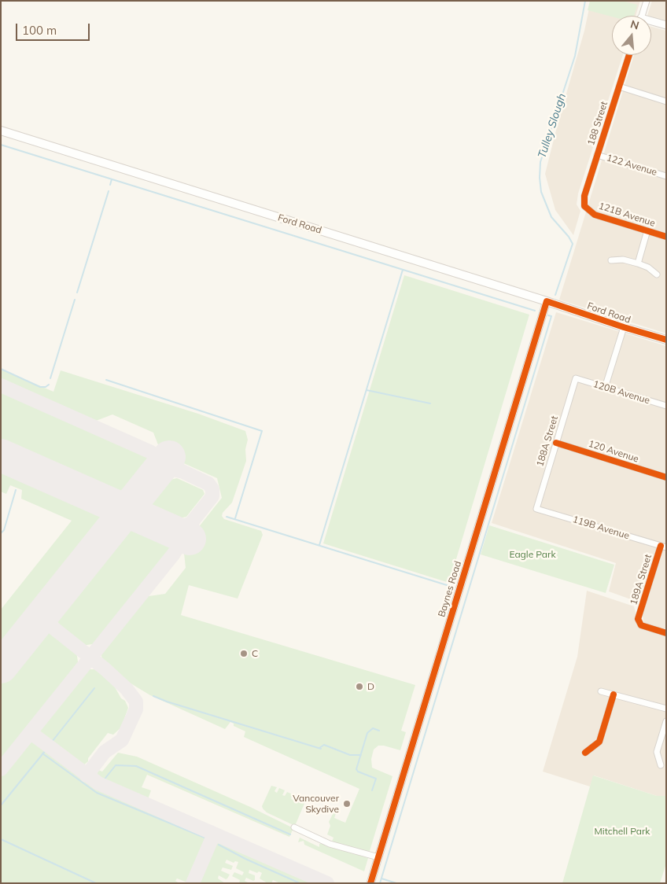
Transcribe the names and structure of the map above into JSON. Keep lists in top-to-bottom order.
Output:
{
  "streets": {
    "main road": ["Ford Road"],
    "street": [
      "188 Street",
      "122 Avenue",
      "121B Avenue",
      "120B Avenue",
      "188A Street",
      "120 Avenue",
      "119B Avenue",
      "189A Street",
      "Baynes Road"
    ]
  },
  "crossings": [
    ["188 Street", "122 Avenue"],
    ["188 Street", "121B Avenue"],
    ["Ford Road", "Baynes Road"],
    ["120B Avenue", "188A Street"],
    ["188A Street", "120 Avenue"],
    ["188A Street", "119B Avenue"],
    ["119B Avenue", "189A Street"]
  ],
  "water": ["Tulley Slough"],
  "parks": ["Eagle Park", "Mitchell Park"],
  "places": ["C", "D", "Vancouver Skydive"],
  "scale_bar": "100 m",
  "north": "top"
}
